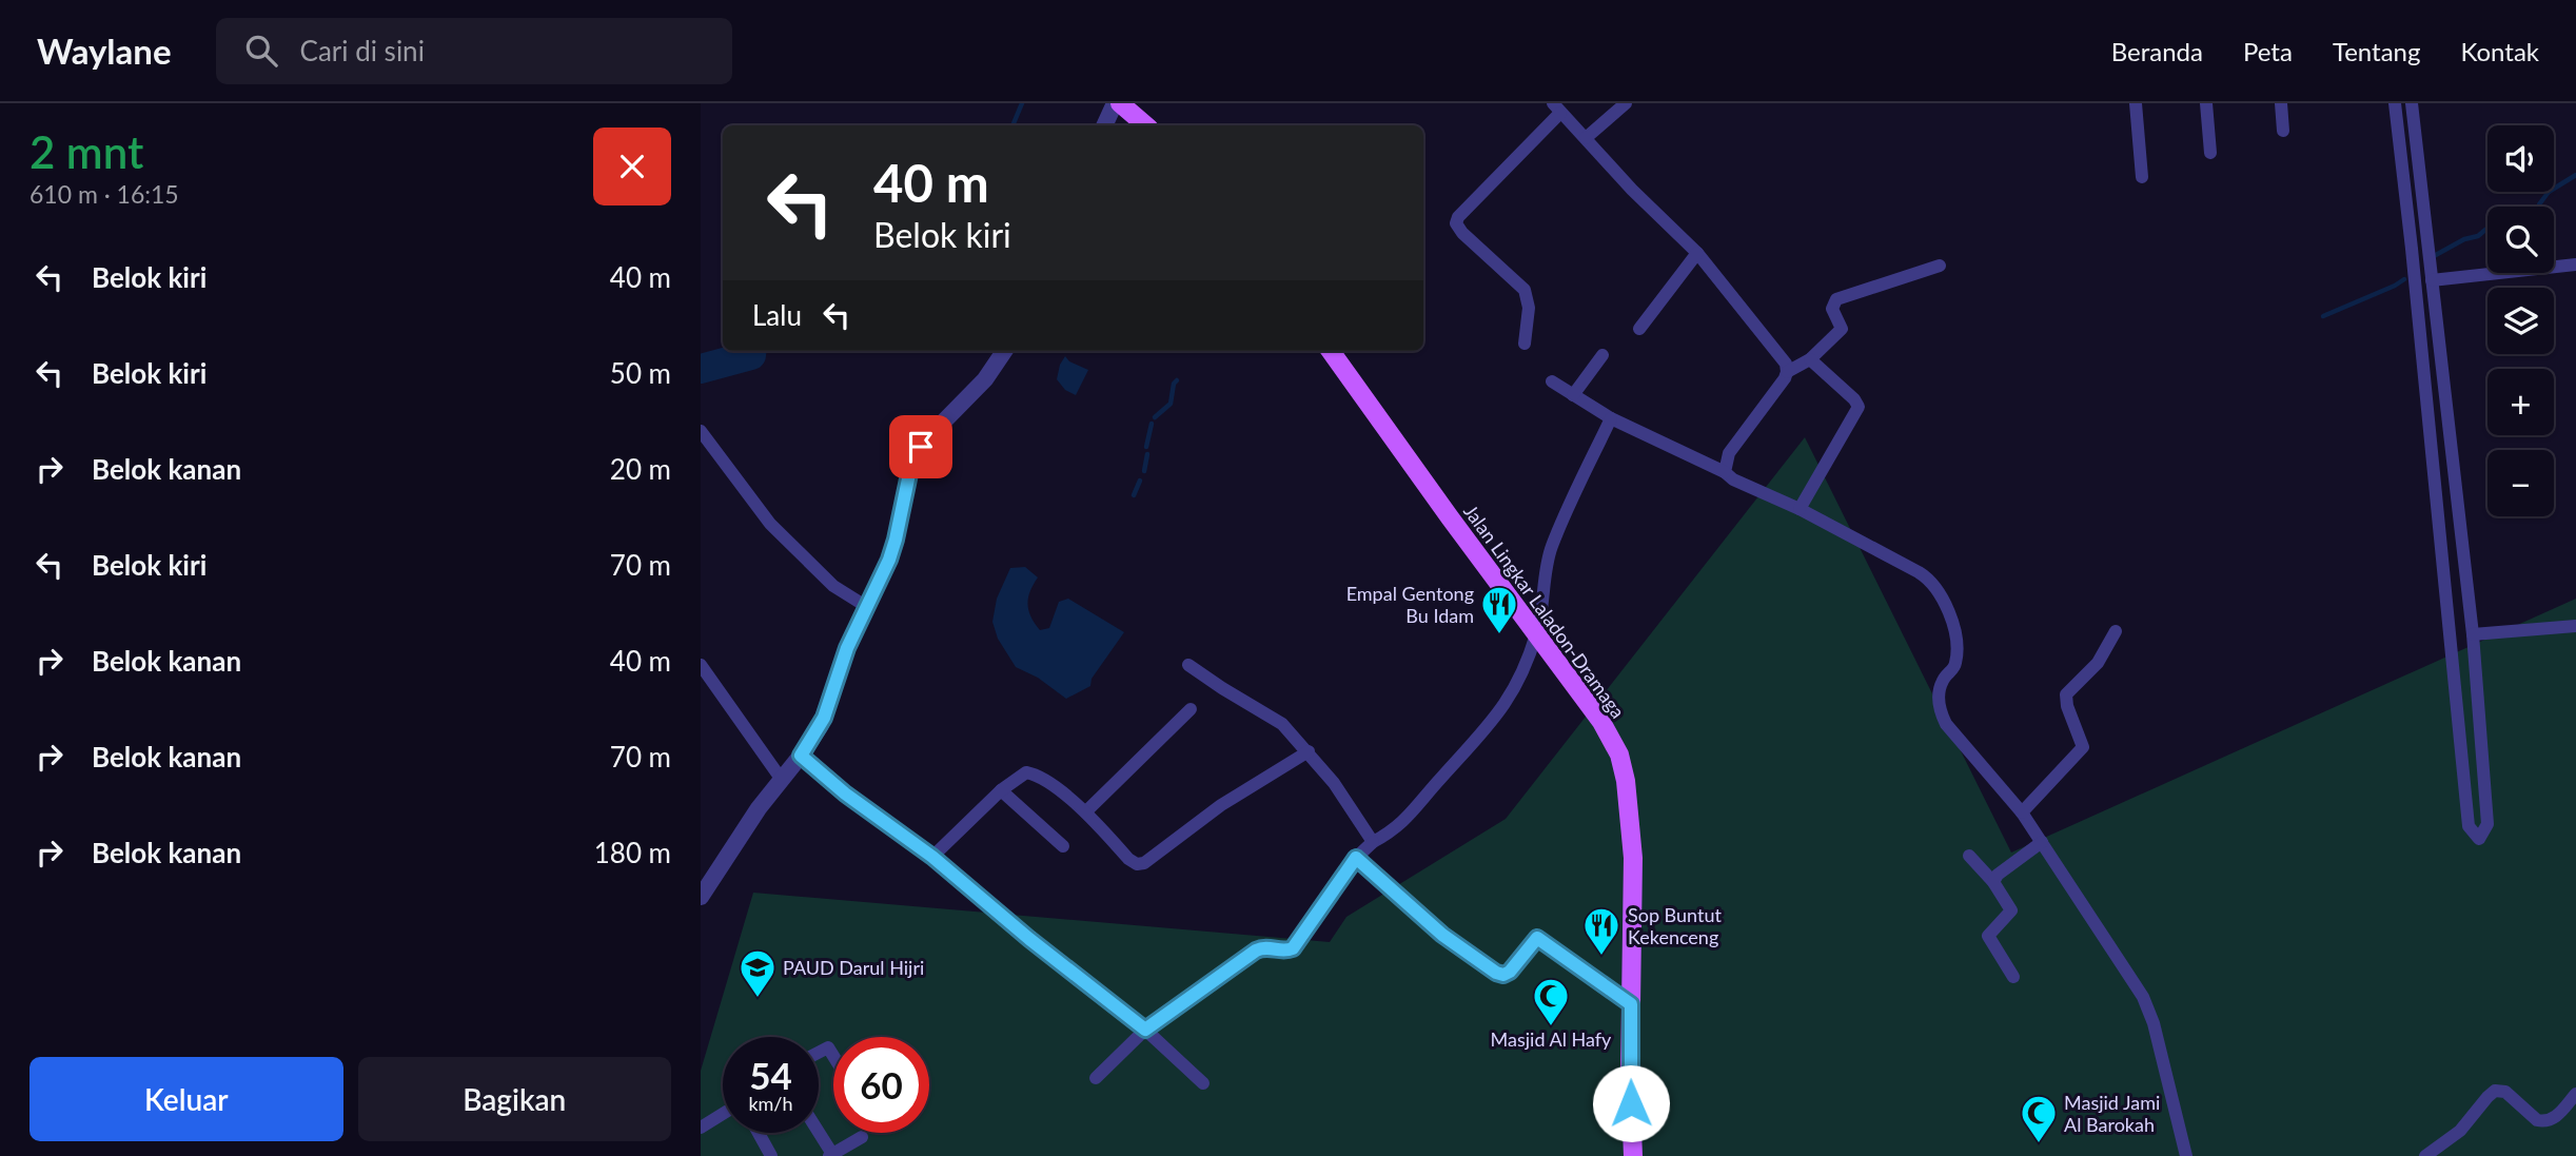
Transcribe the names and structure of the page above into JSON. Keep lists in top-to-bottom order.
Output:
{
  "streets": {
    "main road": ["Jalan Lingkar Laladon-Dramaga"]
  },
  "places": {
    "restaurant": ["Empal Gentong Bu Idam", "Sop Buntut Kekenceng"],
    "school or university": ["PAUD Darul Hijri"],
    "mosque": ["Masjid Al Hafy", "Masjid Jami Al Barokah"]
  },
  "page": {
    "header": "Waylane",
    "search": "Cari di sini",
    "nav": [
      "Beranda",
      "Peta",
      "Tentang",
      "Kontak"
    ],
    "heading": ["2 mnt", "610 m · 16:15"],
    "map_buttons": ["+", "−"],
    "turn": ["40 m", "Belok kiri"],
    "list": [
      {
        "name": "Belok kiri",
        "value": "40 m"
      },
      {
        "name": "Belok kiri",
        "value": "50 m"
      },
      {
        "name": "Belok kanan",
        "value": "20 m"
      },
      {
        "name": "Belok kiri",
        "value": "70 m"
      },
      {
        "name": "Belok kanan",
        "value": "40 m"
      },
      {
        "name": "Belok kanan",
        "value": "70 m"
      },
      {
        "name": "Belok kanan",
        "value": "180 m"
      }
    ],
    "then": "Lalu",
    "speed": "54 km/h",
    "limit": "60",
    "buttons": ["Keluar", "Bagikan"]
  }
}
